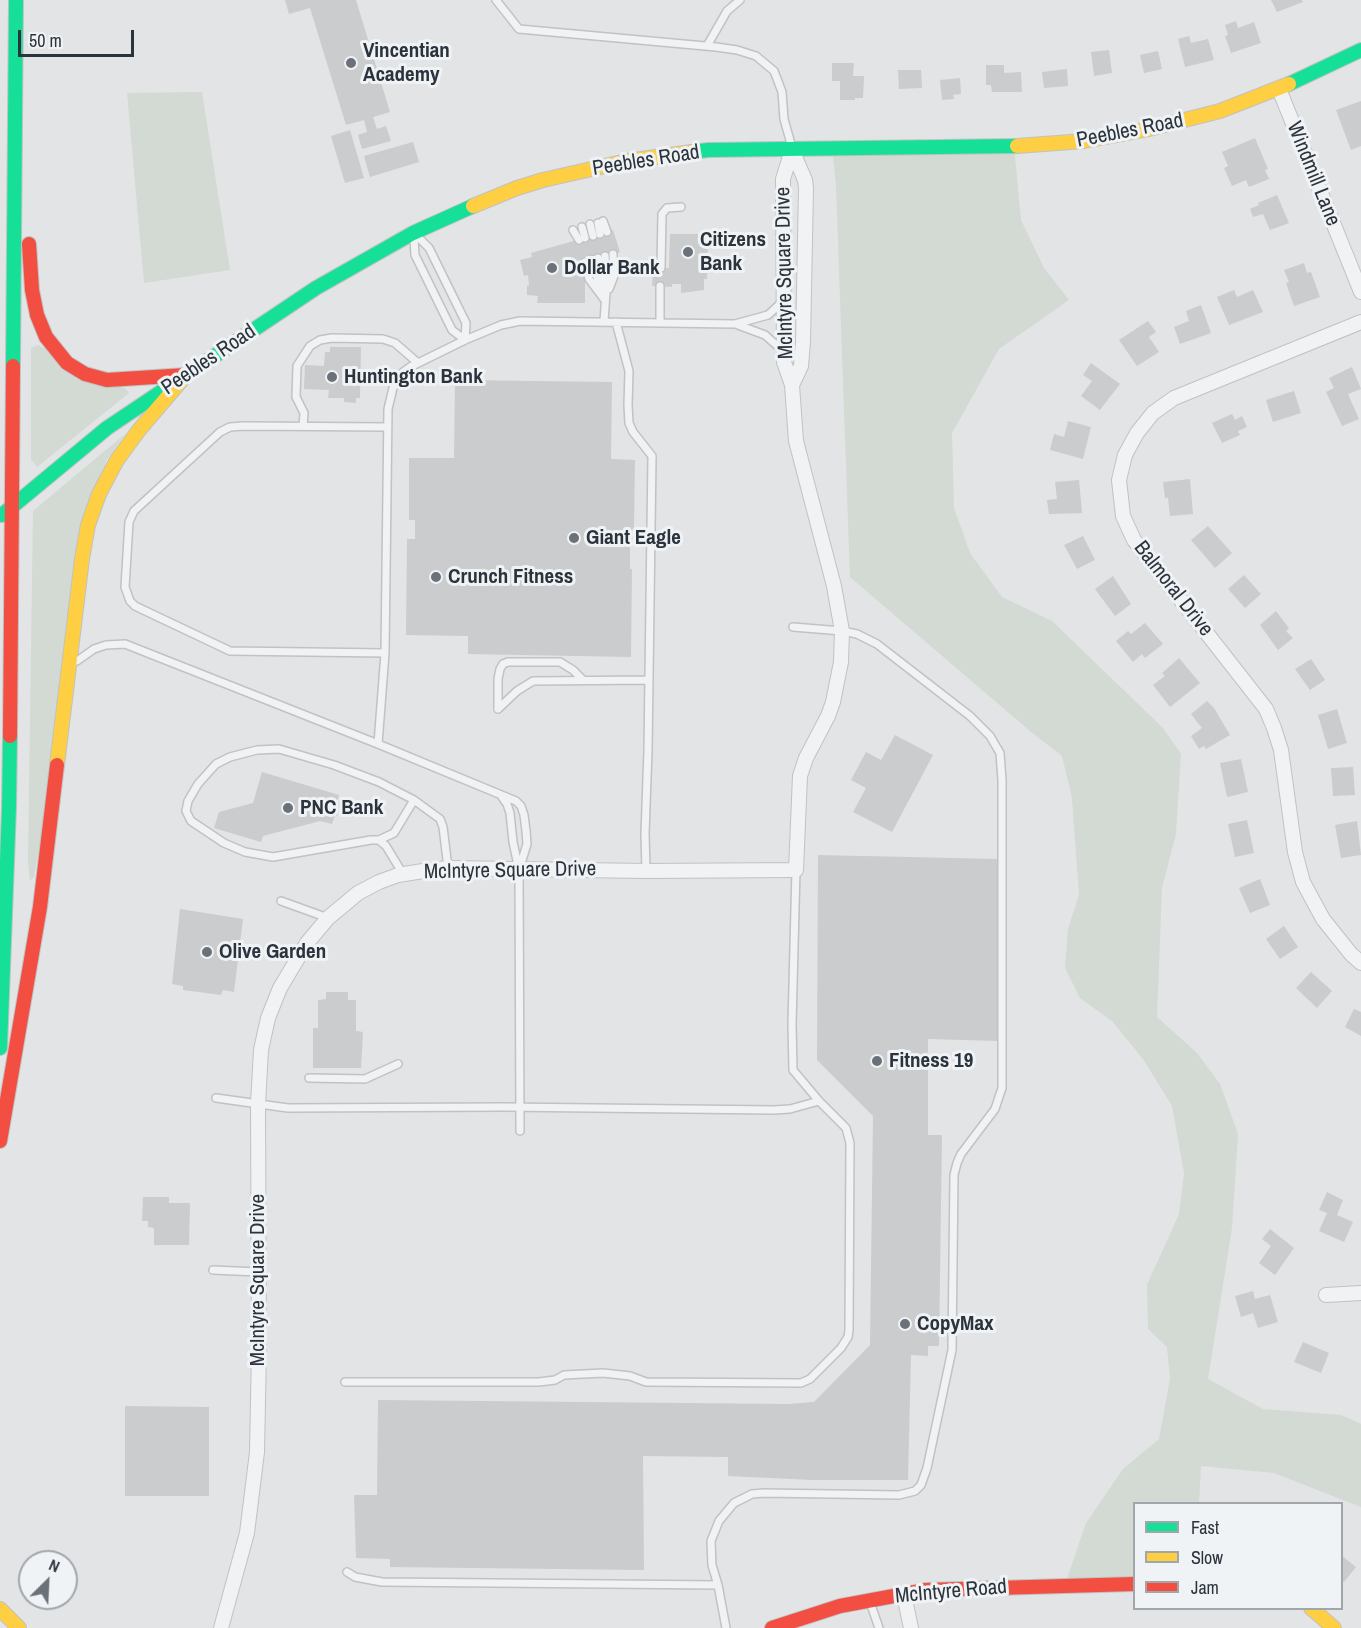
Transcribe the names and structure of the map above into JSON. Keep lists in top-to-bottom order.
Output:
{
  "streets": {
    "main road": ["Peebles Road", "McIntyre Road"],
    "street": ["Windmill Lane", "McIntyre Square Drive", "Balmoral Drive"]
  },
  "crossings": [
    ["Peebles Road", "Windmill Lane"],
    ["Peebles Road", "McIntyre Square Drive"]
  ],
  "places": [
    "Vincentian Academy",
    "Citizens Bank",
    "Dollar Bank",
    "Huntington Bank",
    "Giant Eagle",
    "Crunch Fitness",
    "PNC Bank",
    "Olive Garden",
    "Fitness 19",
    "CopyMax"
  ],
  "legend": ["Fast", "Slow", "Jam"],
  "scale_bar": "50 m",
  "north": "top right"
}
